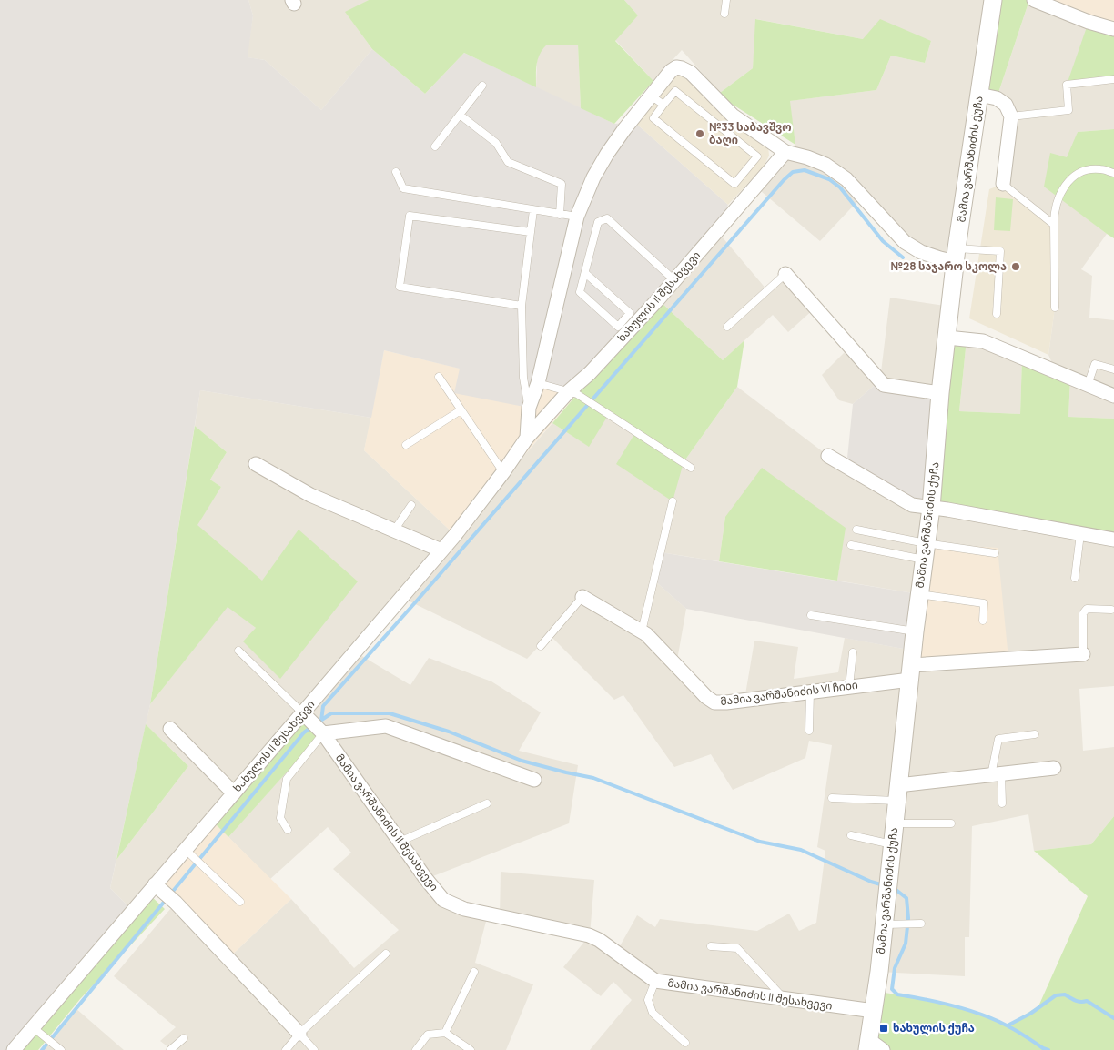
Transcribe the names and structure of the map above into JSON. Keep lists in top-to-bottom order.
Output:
{
  "streets": {
    "street": [
      "მამია ვარშანიძის ქუჩა",
      "ხახულის II შესახვევი",
      "მამია ვარშანიძის VI ჩიხი",
      "მამია ვარშანიძის II შესახვევი"
    ]
  },
  "crossings": [
    ["მამია ვარშანიძის ქუჩა", "მამია ვარშანიძის VI ჩიხი"],
    ["მამია ვარშანიძის ქუჩა", "მამია ვარშანიძის II შესახვევი"],
    ["ხახულის II შესახვევი", "მამია ვარშანიძის II შესახვევი"]
  ],
  "places": {
    "other": ["№33 საბავშვო ბაღი", "№28 საჯარო სკოლა"],
    "transit": ["ხახულის ქუჩა"]
  }
}
